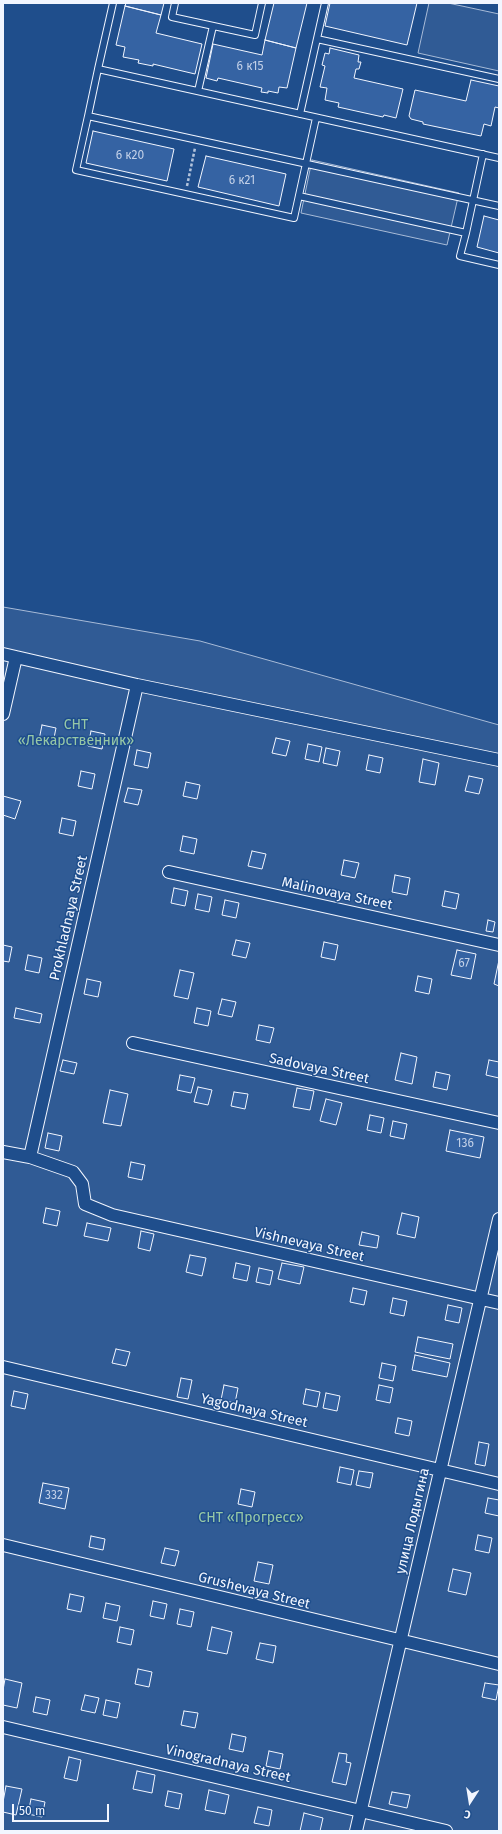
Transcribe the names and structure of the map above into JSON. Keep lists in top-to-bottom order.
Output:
{
  "streets": {
    "street": [
      "Malinovaya Street",
      "Prokhladnaya Street",
      "Sadovaya Street",
      "Vishnevaya Street",
      "Yagodnaya Street",
      "улица Лодыгина",
      "Grushevaya Street",
      "Vinogradnaya Street"
    ]
  },
  "crossings": [
    ["Prokhladnaya Street", "Vishnevaya Street"],
    ["Vishnevaya Street", "улица Лодыгина"],
    ["Yagodnaya Street", "улица Лодыгина"],
    ["улица Лодыгина", "Grushevaya Street"],
    ["улица Лодыгина", "Vinogradnaya Street"]
  ],
  "parks": ["СНТ «Лекарственник»", "СНТ «Прогресс»"],
  "house_numbers": [
    "6 к15",
    "6 к20",
    "6 к21",
    "67",
    "136",
    "332"
  ],
  "scale_bar": "50 m",
  "north": "bottom"
}
